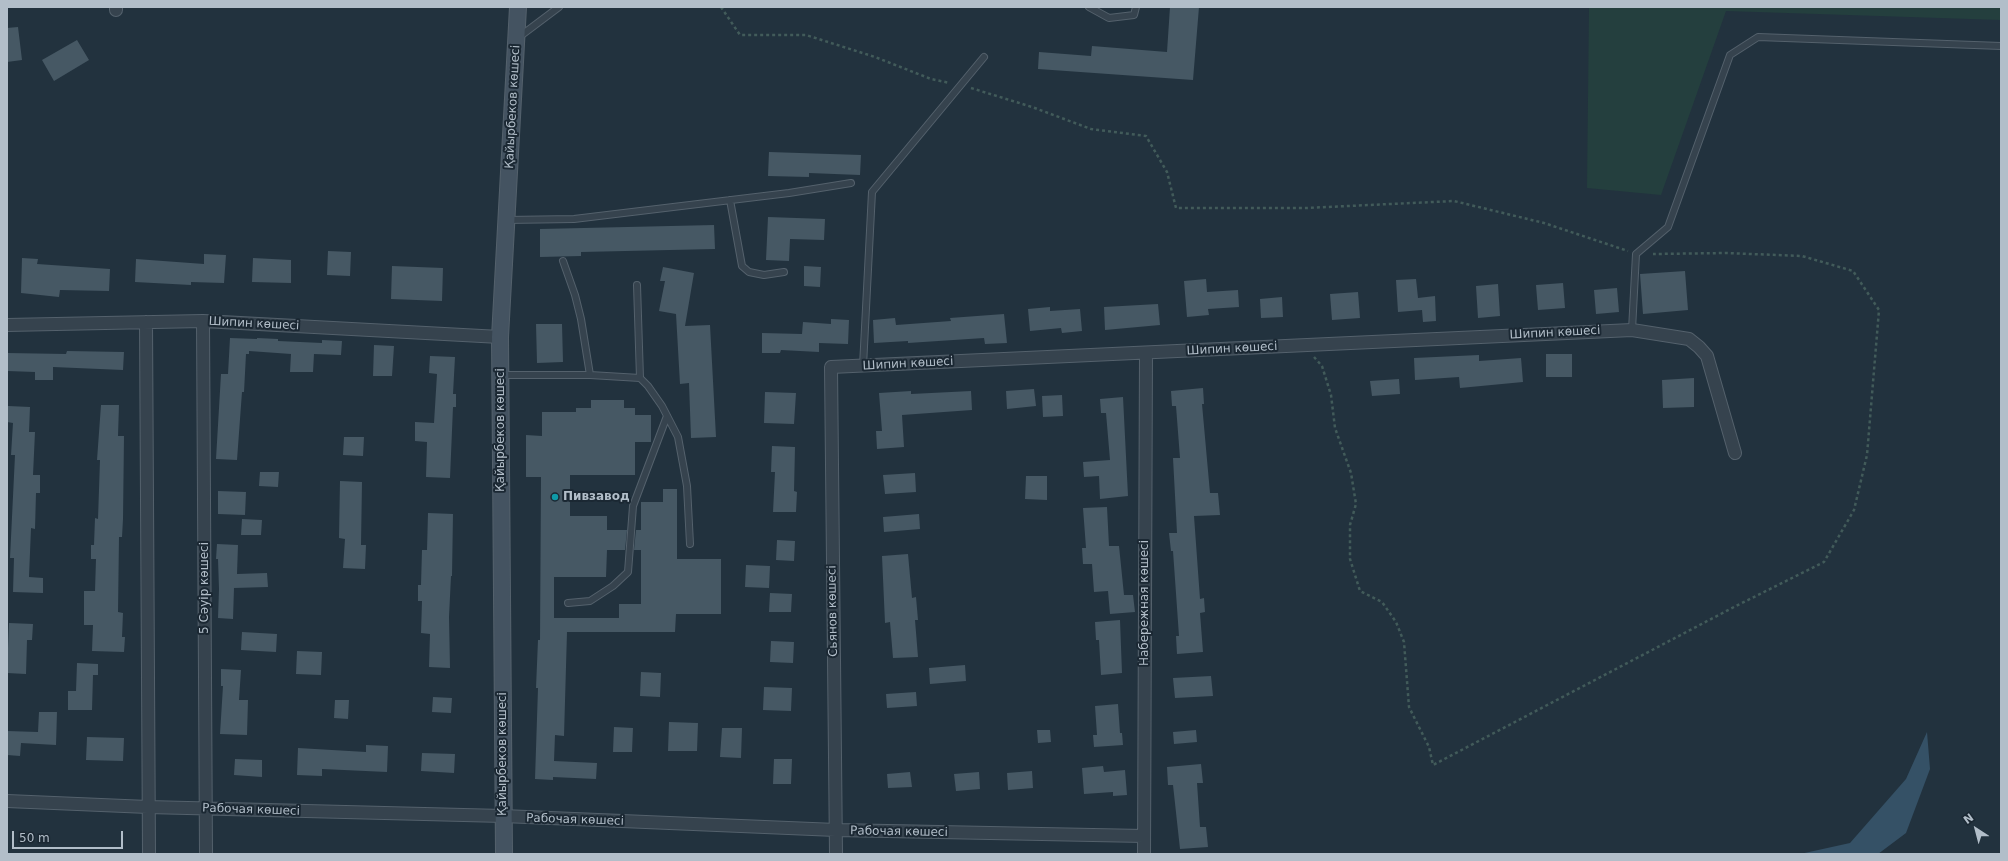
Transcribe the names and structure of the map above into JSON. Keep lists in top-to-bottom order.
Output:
{
  "streets": {
    "main road": ["Қайырбеков көшесі"],
    "street": [
      "Шипин көшесі",
      "5 Сәуір көшесі",
      "Набережная көшесі",
      "Сьянов көшесі",
      "Рабочая көшесі"
    ]
  },
  "crossings": [
    ["Қайырбеков көшесі", "Шипин көшесі"],
    ["Қайырбеков көшесі", "Рабочая көшесі"],
    ["Шипин көшесі", "5 Сәуір көшесі"],
    ["Шипин көшесі", "Набережная көшесі"],
    ["Шипин көшесі", "Сьянов көшесі"],
    ["5 Сәуір көшесі", "Рабочая көшесі"],
    ["Набережная көшесі", "Рабочая көшесі"],
    ["Сьянов көшесі", "Рабочая көшесі"]
  ],
  "places": ["Пивзавод"],
  "scale_bar": "50 m",
  "north": "top left"
}
